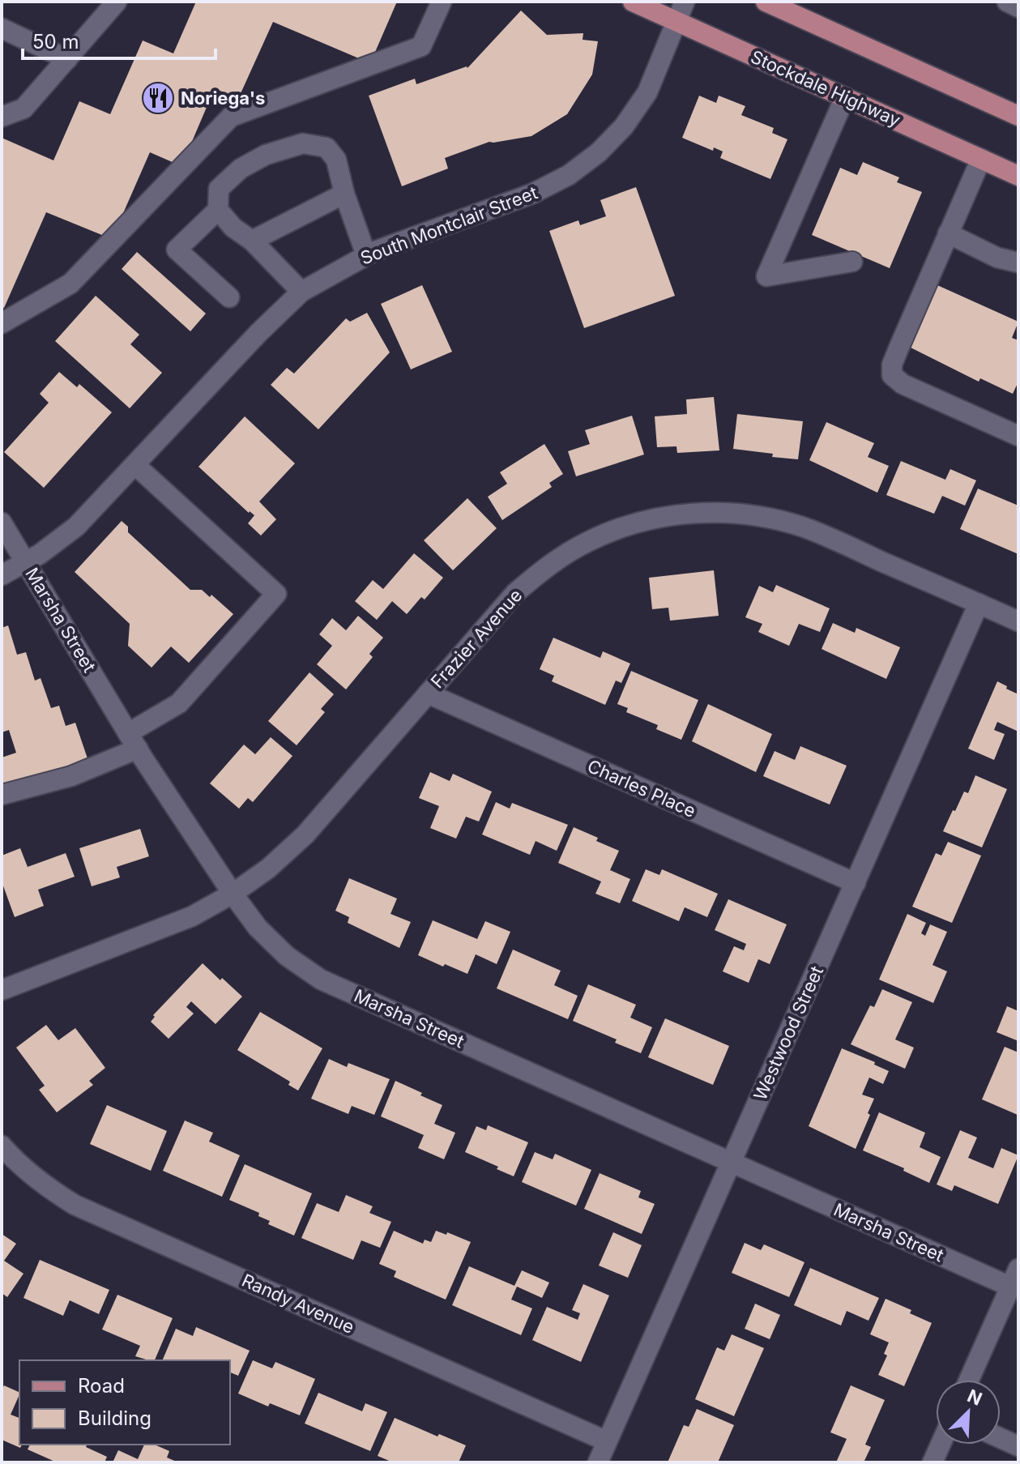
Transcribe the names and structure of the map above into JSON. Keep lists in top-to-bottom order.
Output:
{
  "streets": {
    "main road": ["Stockdale Highway"],
    "street": [
      "South Montclair Street",
      "Marsha Street",
      "Frazier Avenue",
      "Charles Place",
      "Westwood Street",
      "Randy Avenue"
    ]
  },
  "crossings": [
    ["Stockdale Highway", "South Montclair Street"],
    ["South Montclair Street", "Marsha Street"],
    ["Marsha Street", "Frazier Avenue"],
    ["Marsha Street", "Westwood Street"],
    ["Frazier Avenue", "Charles Place"],
    ["Frazier Avenue", "Westwood Street"],
    ["Charles Place", "Westwood Street"],
    ["Westwood Street", "Randy Avenue"]
  ],
  "places": {
    "restaurant": ["Noriega's"]
  },
  "legend": ["Road", "Building"],
  "scale_bar": "50 m",
  "north": "top right"
}
